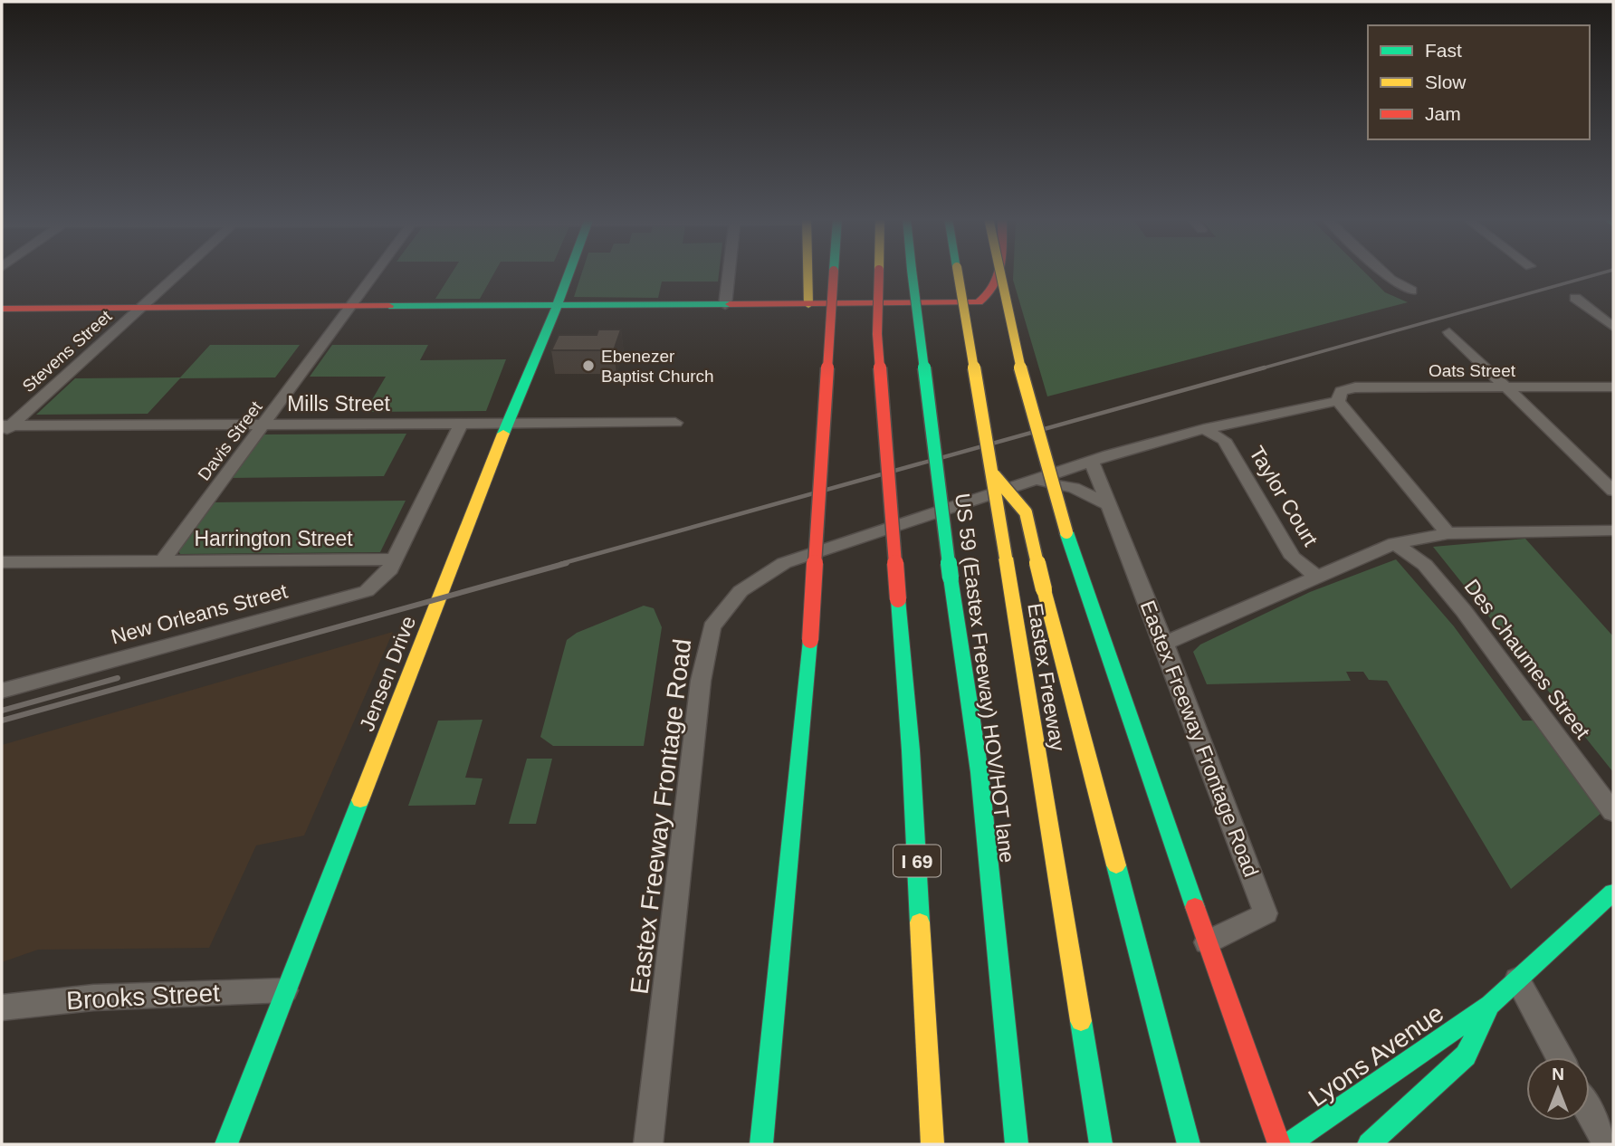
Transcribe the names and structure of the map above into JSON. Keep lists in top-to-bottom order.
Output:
{
  "streets": {
    "main road": [
      "Jensen Drive",
      "Eastex Freeway",
      "US 59 (Eastex Freeway) HOV/HOT lane",
      "I 69",
      "Lyons Avenue"
    ],
    "street": [
      "Stevens Street",
      "Oats Street",
      "Mills Street",
      "Davis Street",
      "Taylor Court",
      "Harrington Street",
      "New Orleans Street",
      "Des Chaumes Street",
      "Eastex Freeway Frontage Road",
      "Brooks Street"
    ]
  },
  "crossings": [
    ["Stevens Street", "Mills Street"],
    ["Oats Street", "Taylor Court"],
    ["Mills Street", "Davis Street"],
    ["Mills Street", "Jensen Drive"],
    ["Davis Street", "Harrington Street"],
    ["Taylor Court", "Eastex Freeway Frontage Road"],
    ["Harrington Street", "New Orleans Street"],
    ["Jensen Drive", "Brooks Street"]
  ],
  "places": ["Ebenezer Baptist Church"],
  "legend": ["Fast", "Slow", "Jam"],
  "north": "top"
}
